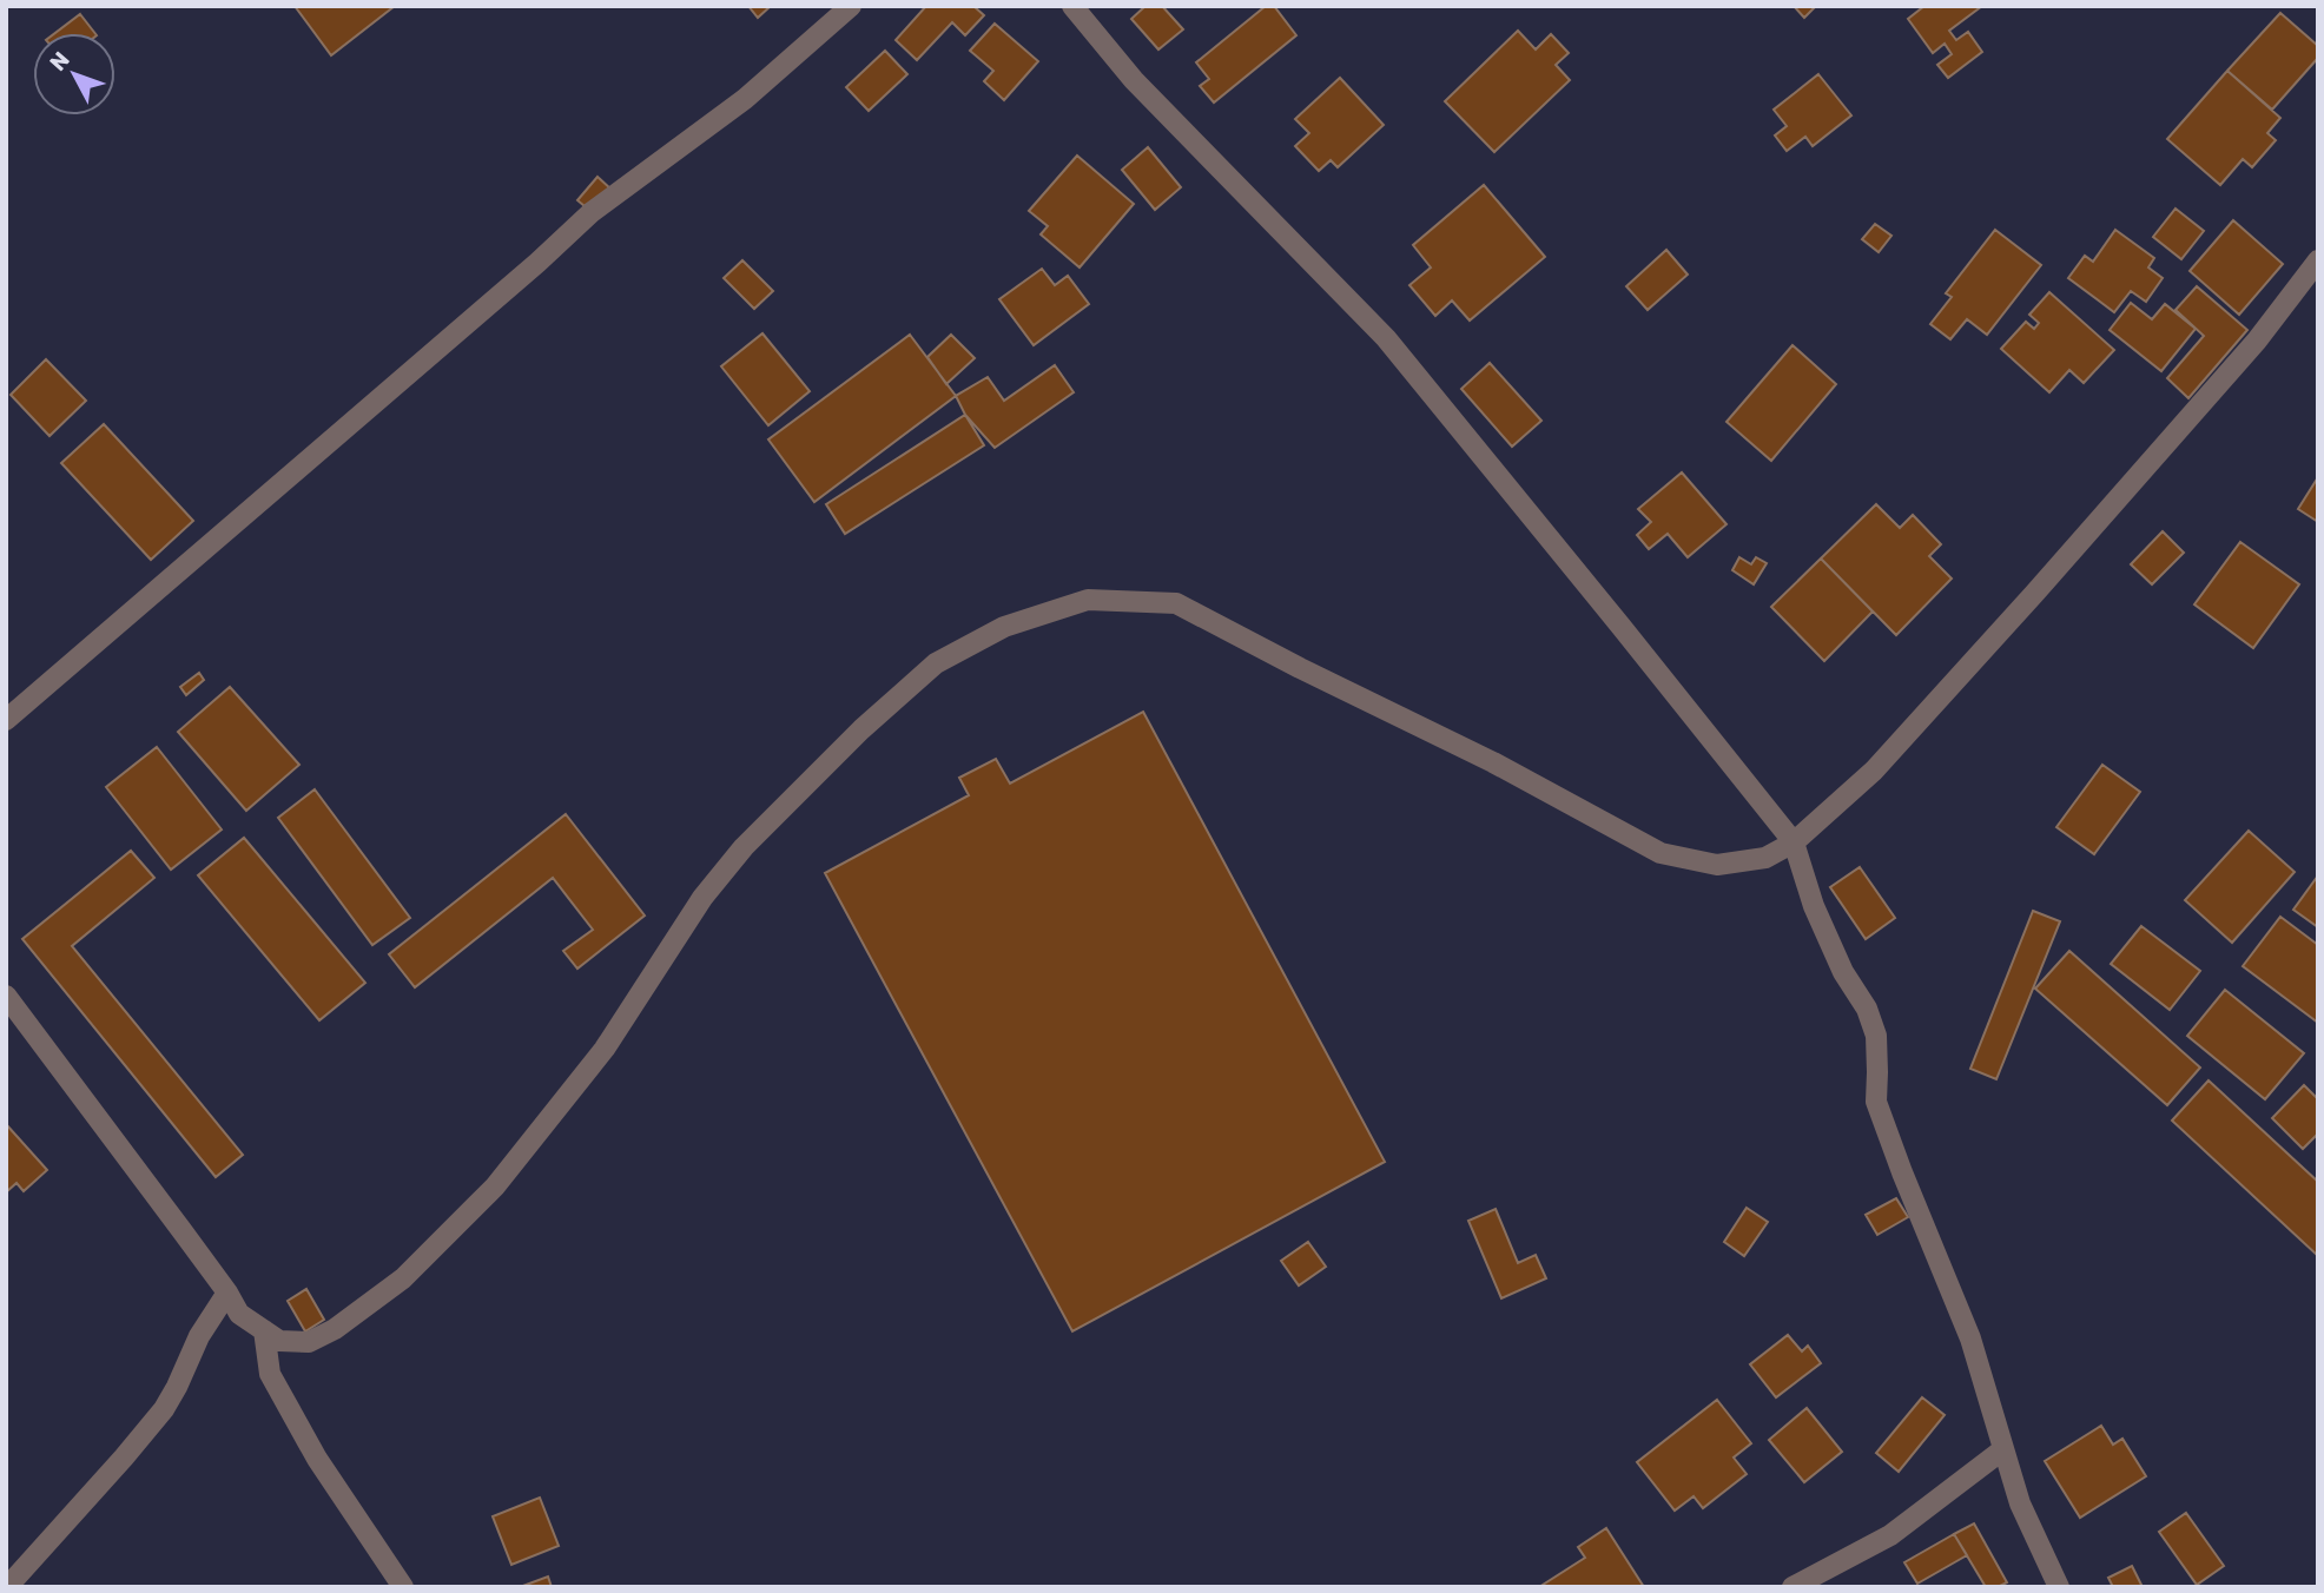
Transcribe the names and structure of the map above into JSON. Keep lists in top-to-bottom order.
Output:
{
  "north": "top left"
}
